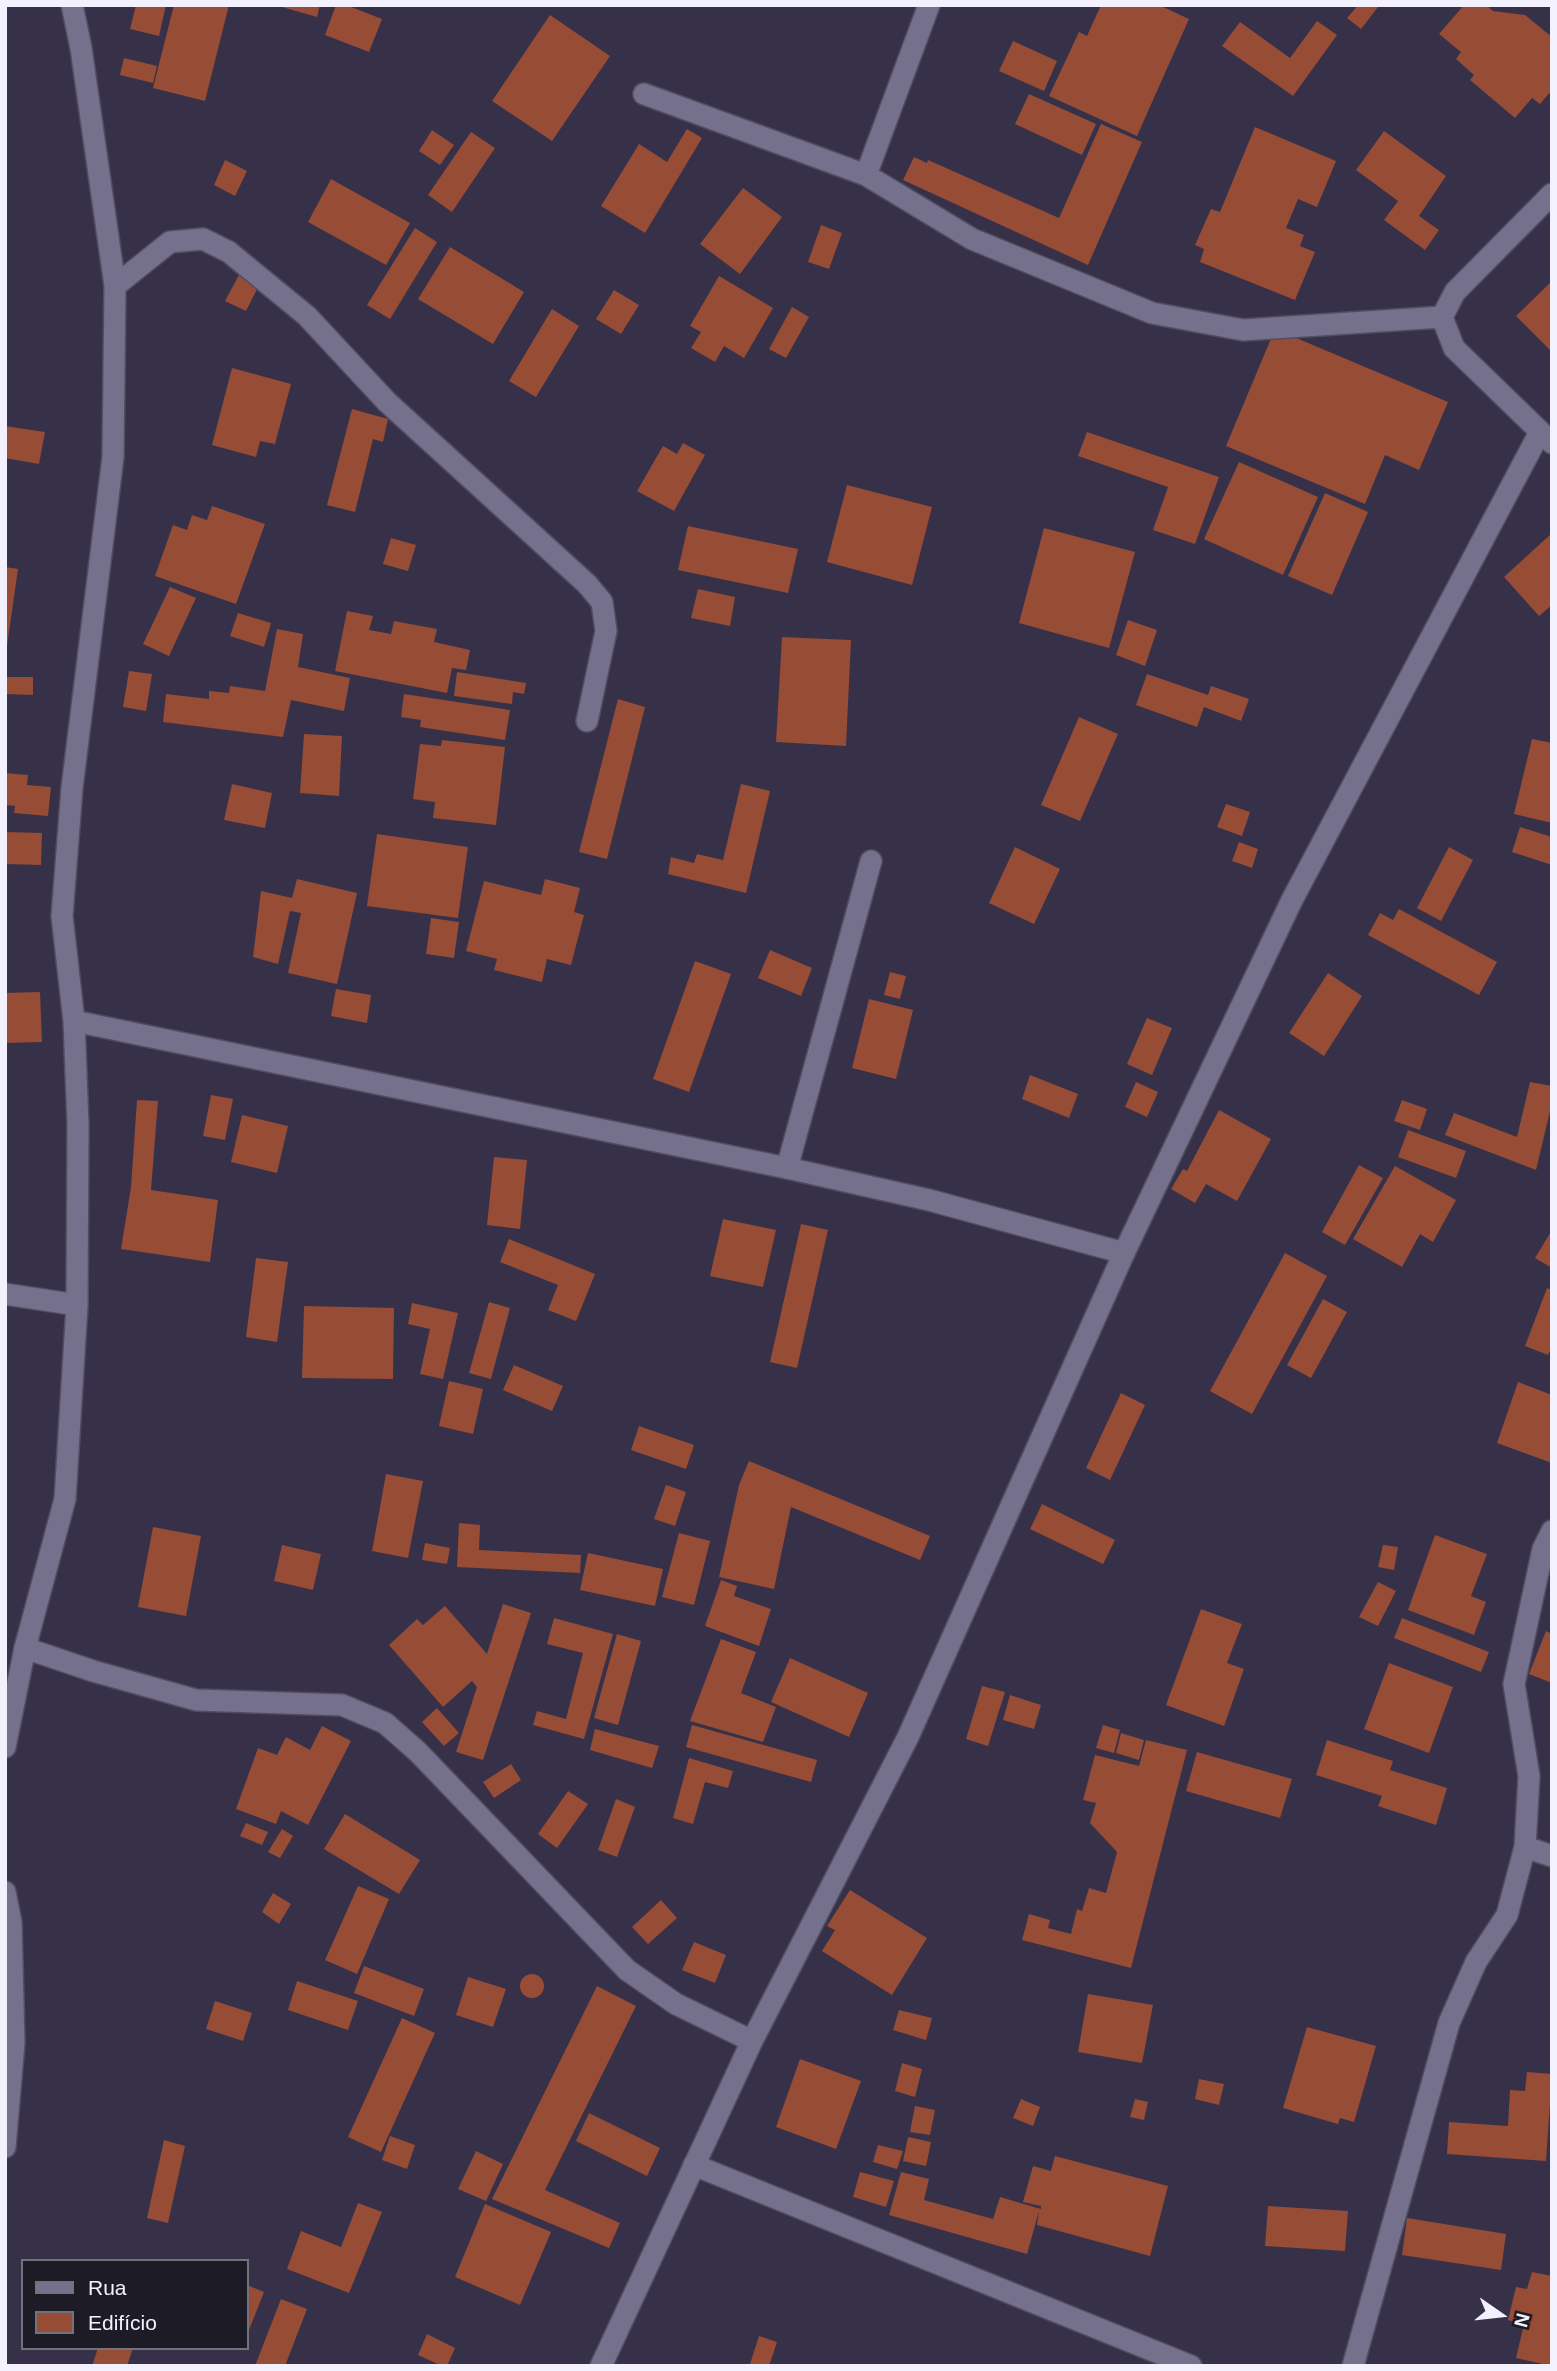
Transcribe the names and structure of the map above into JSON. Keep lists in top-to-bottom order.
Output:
{
  "legend": ["Rua", "Edifício"],
  "north": "right"
}
